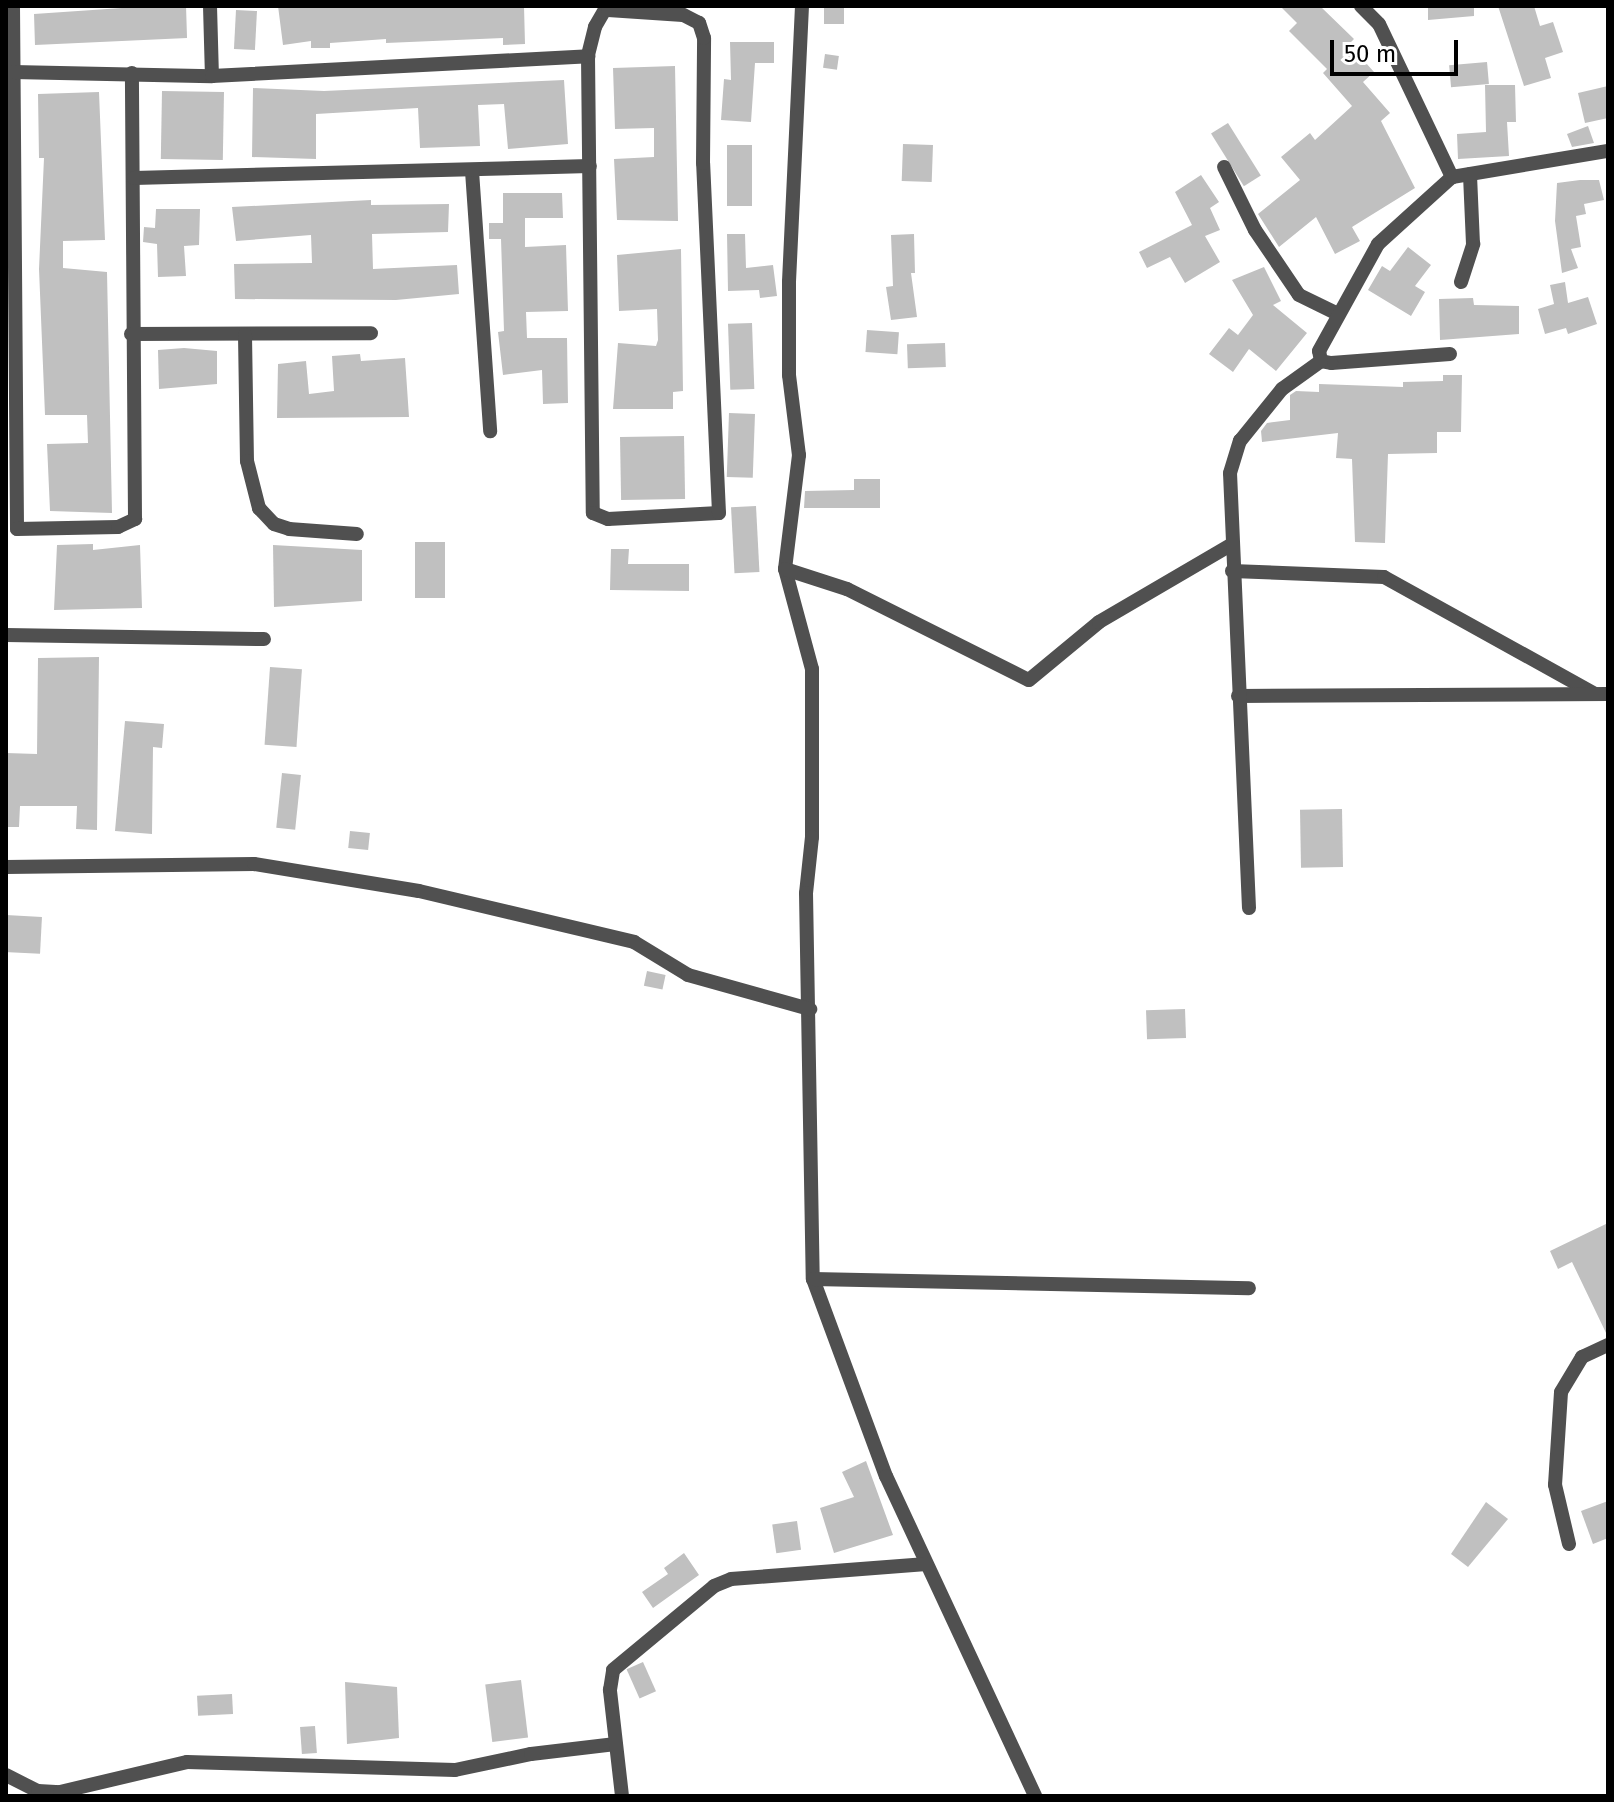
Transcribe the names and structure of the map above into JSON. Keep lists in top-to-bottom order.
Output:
{
  "scale_bar": "50 m"
}
